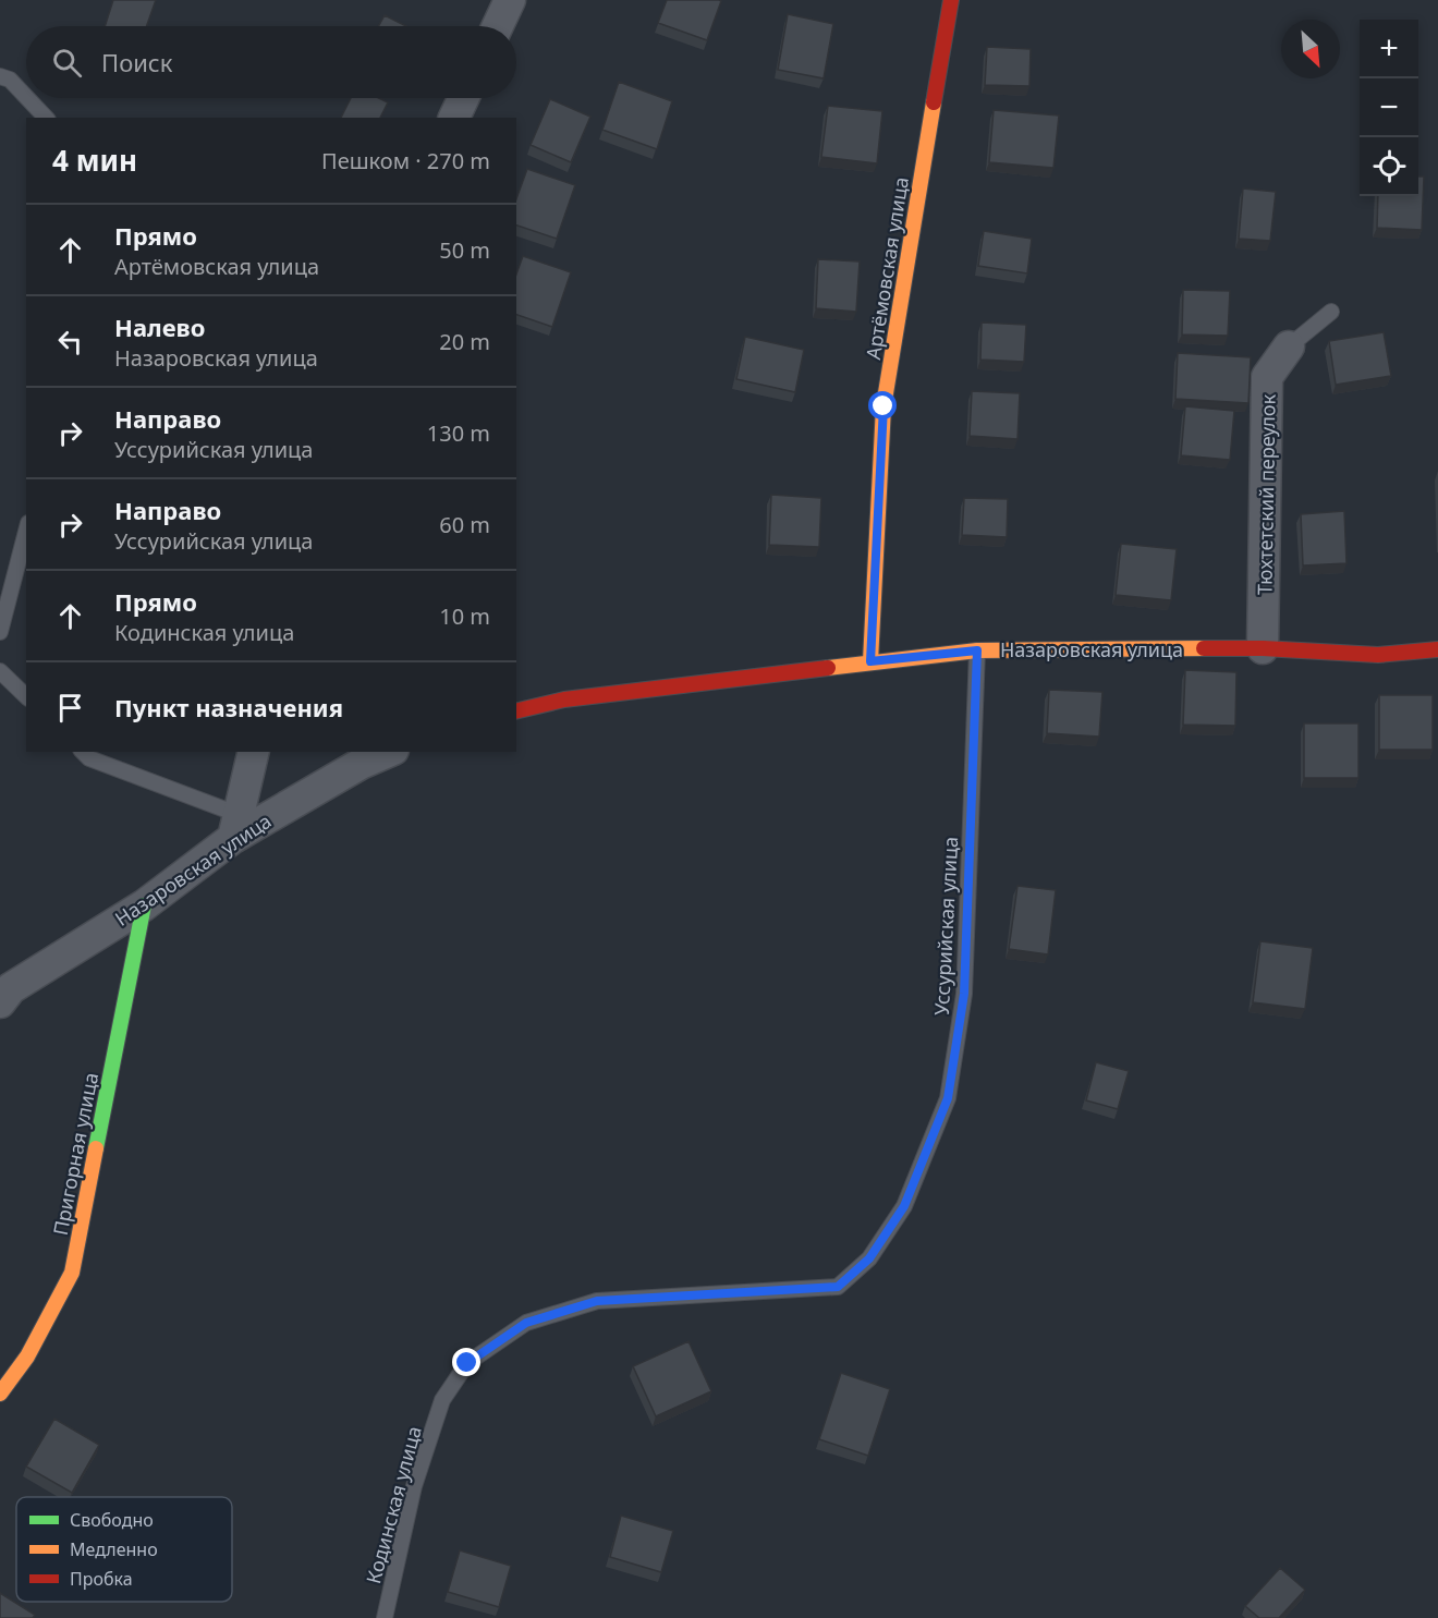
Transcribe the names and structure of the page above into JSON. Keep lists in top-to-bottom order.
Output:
{
  "streets": {
    "street": [
      "Артёмовская улица",
      "Тюхтетский переулок",
      "Назаровская улица",
      "Пригорная улица"
    ],
    "lane": ["Уссурийская улица", "Кодинская улица"]
  },
  "crossings": [
    ["Артёмовская улица", "Назаровская улица"],
    ["Тюхтетский переулок", "Назаровская улица"],
    ["Назаровская улица", "Уссурийская улица"],
    ["Назаровская улица", "Пригорная улица"],
    ["Уссурийская улица", "Кодинская улица"]
  ],
  "legend": ["Свободно", "Медленно", "Пробка"],
  "north": "bottom right",
  "page": {
    "map_buttons": ["+", "−"],
    "search": "Поиск",
    "heading": ["4 мин", "Пешком · 270 m"],
    "list": [
      ["Прямо", "Артёмовская улица", "50 m"],
      ["Налево", "Назаровская улица", "20 m"],
      ["Направо", "Уссурийская улица", "130 m"],
      ["Направо", "Уссурийская улица", "60 m"],
      ["Прямо", "Кодинская улица", "10 m"],
      "Пункт назначения"
    ]
  }
}
